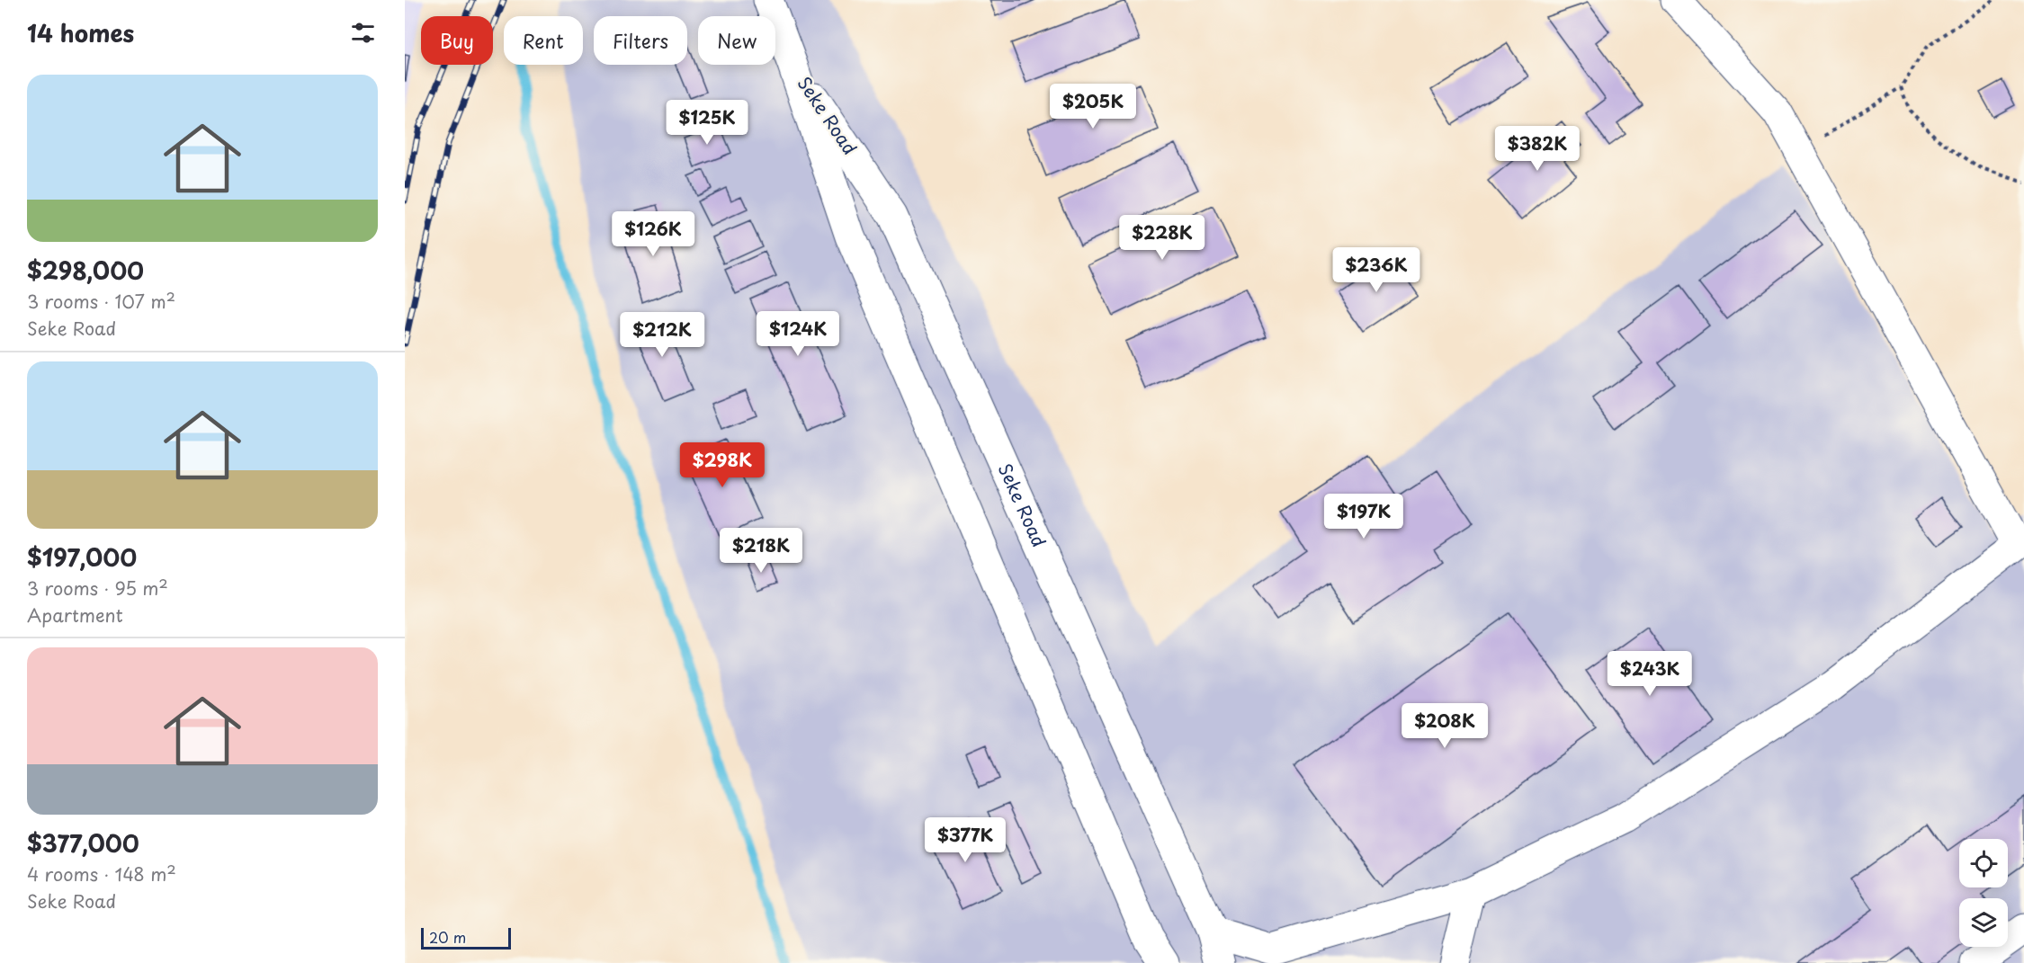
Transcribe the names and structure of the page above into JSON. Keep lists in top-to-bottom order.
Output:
{
  "streets": {
    "main road": ["Seke Road"]
  },
  "scale_bar": "20 m",
  "page": {
    "heading": "14 homes",
    "chip": [
      "Buy",
      "Rent",
      "Filters",
      "New"
    ],
    "list": [
      {
        "name": "$298,000",
        "note": "3 rooms · 107 m² · Seke Road"
      },
      {
        "name": "$197,000",
        "note": "3 rooms · 95 m² · Apartment"
      },
      {
        "name": "$377,000",
        "note": "4 rooms · 148 m² · Seke Road"
      }
    ],
    "price": [
      "$205K",
      "$125K",
      "$382K",
      "$126K",
      "$228K",
      "$236K",
      "$124K",
      "$212K",
      "$298K",
      "$197K",
      "$218K",
      "$243K",
      "$208K",
      "$377K"
    ],
    "scale": "20 m"
  }
}
